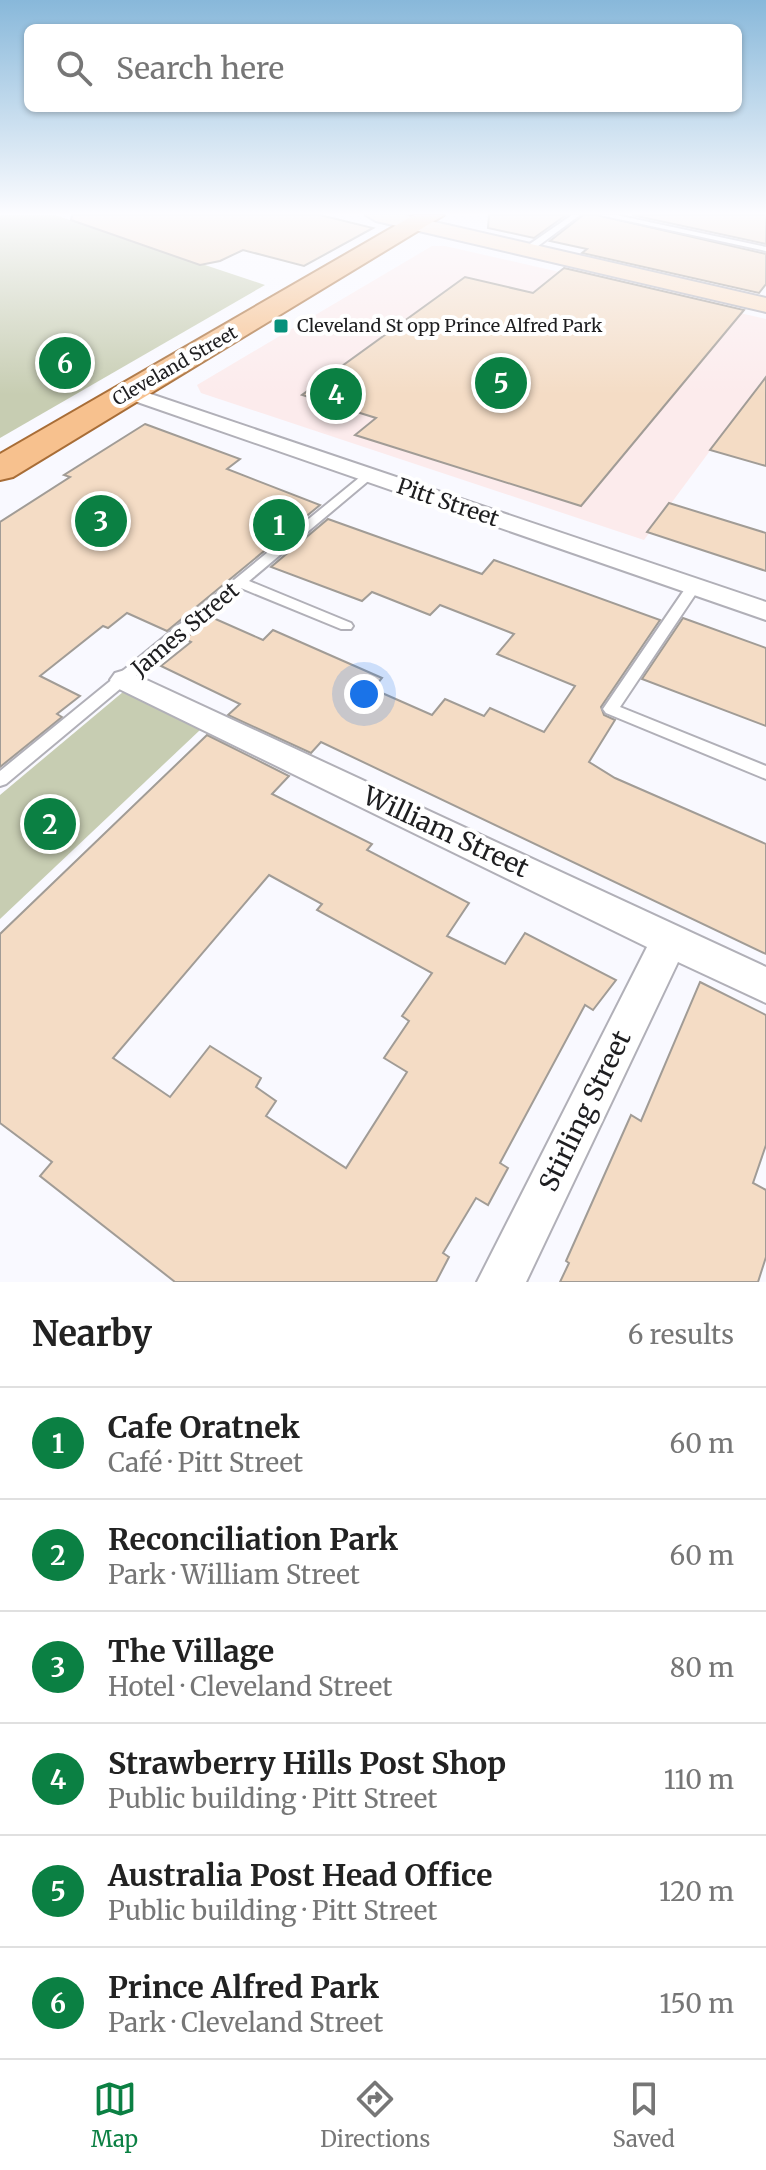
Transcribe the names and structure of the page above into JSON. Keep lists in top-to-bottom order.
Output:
{
  "streets": {
    "main road": ["Cleveland Street"],
    "street": ["Pitt Street", "William Street", "Stirling Street"],
    "lane": ["James Street"]
  },
  "crossings": [
    ["Cleveland Street", "Pitt Street"],
    ["Pitt Street", "James Street"],
    ["James Street", "William Street"],
    ["William Street", "Stirling Street"]
  ],
  "places": {
    "transit": ["Cleveland St opp Prince Alfred Park"]
  },
  "page": {
    "search": "Search here",
    "pins": [
      "6",
      "5",
      "4",
      "3",
      "1",
      "2"
    ],
    "heading": ["Nearby", "6 results"],
    "list": [
      {
        "mark": "1",
        "name": "Cafe Oratnek",
        "note": "Café · Pitt Street",
        "value": "60 m"
      },
      {
        "mark": "2",
        "name": "Reconciliation Park",
        "note": "Park · William Street",
        "value": "60 m"
      },
      {
        "mark": "3",
        "name": "The Village",
        "note": "Hotel · Cleveland Street",
        "value": "80 m"
      },
      {
        "mark": "4",
        "name": "Strawberry Hills Post Shop",
        "note": "Public building · Pitt Street",
        "value": "110 m"
      },
      {
        "mark": "5",
        "name": "Australia Post Head Office",
        "note": "Public building · Pitt Street",
        "value": "120 m"
      },
      {
        "mark": "6",
        "name": "Prince Alfred Park",
        "note": "Park · Cleveland Street",
        "value": "150 m"
      }
    ],
    "nav": ["Map", "Directions", "Saved"]
  }
}
